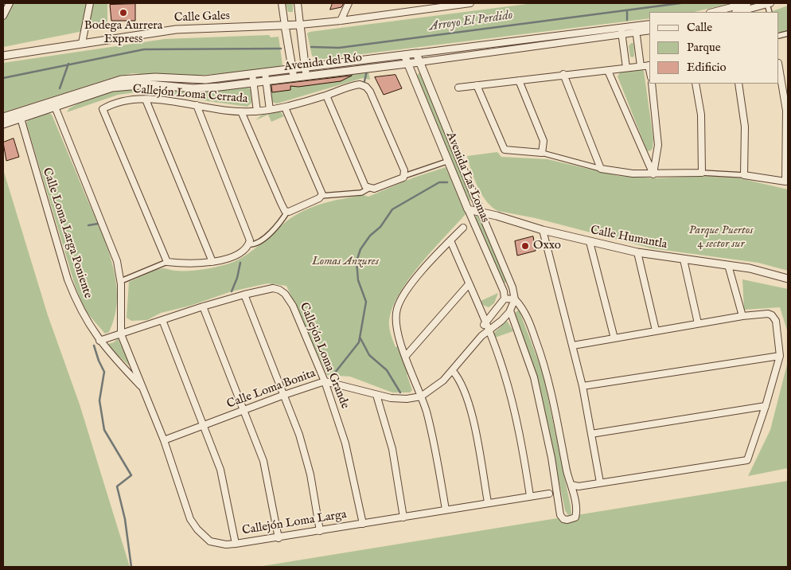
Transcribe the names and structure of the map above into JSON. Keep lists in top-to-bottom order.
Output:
{
  "streets": {
    "street": [
      "Calle Gales",
      "Avenida del Río",
      "Callejón Loma Cerrada",
      "Avenida Las Lomas",
      "Calle Loma Larga Poniente",
      "Calle Humantla",
      "Callejón Loma Grande",
      "Calle Loma Bonita",
      "Callejón Loma Larga"
    ]
  },
  "crossings": [
    ["Avenida del Río", "Avenida Las Lomas"],
    ["Avenida del Río", "Calle Loma Larga Poniente"],
    ["Avenida Las Lomas", "Calle Humantla"],
    ["Avenida Las Lomas", "Calle Loma Bonita"],
    ["Calle Loma Larga Poniente", "Callejón Loma Grande"],
    ["Calle Loma Larga Poniente", "Callejón Loma Larga"],
    ["Callejón Loma Grande", "Calle Loma Bonita"],
    ["Callejón Loma Grande", "Callejón Loma Larga"],
    ["Calle Loma Bonita", "Callejón Loma Larga"]
  ],
  "water": ["Arroyo El Perdido"],
  "parks": ["Parque Puertos 4 sector sur", "Lomas Anzures"],
  "places": ["Bodega Aurrera Express", "Oxxo"],
  "legend": ["Calle", "Parque", "Edificio"]
}
